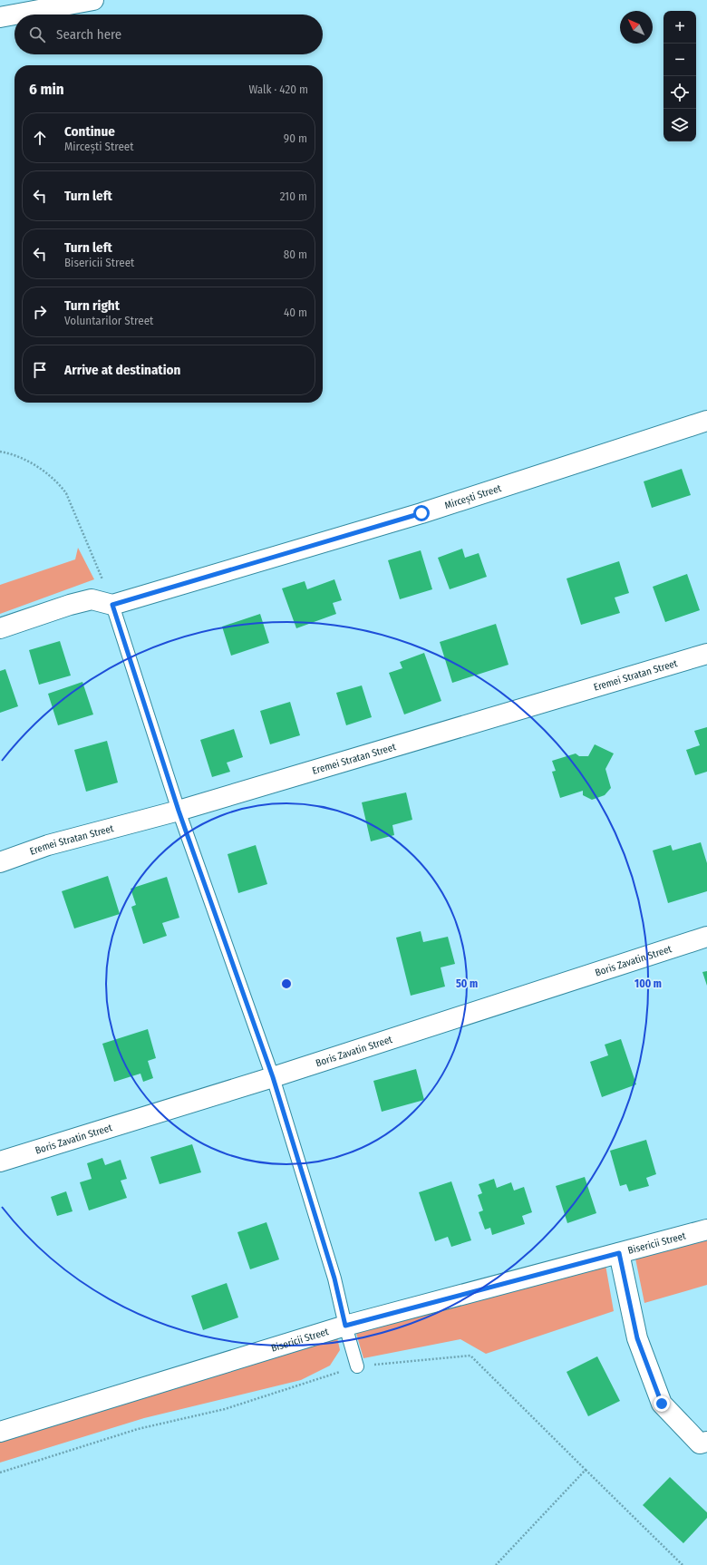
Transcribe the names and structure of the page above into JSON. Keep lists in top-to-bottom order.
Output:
{
  "streets": {
    "street": [
      "Mircești Street",
      "Eremei Stratan Street",
      "Boris Zavatin Street",
      "Bisericii Street"
    ]
  },
  "north": "top left",
  "page": {
    "map_buttons": ["+", "−"],
    "search": "Search here",
    "heading": ["6 min", "Walk · 420 m"],
    "list": [
      ["Continue", "Mircești Street", "90 m"],
      ["Turn left", "210 m"],
      ["Turn left", "Bisericii Street", "80 m"],
      ["Turn right", "Voluntarilor Street", "40 m"],
      "Arrive at destination"
    ]
  },
  "rings": ["50 m", "100 m"]
}
